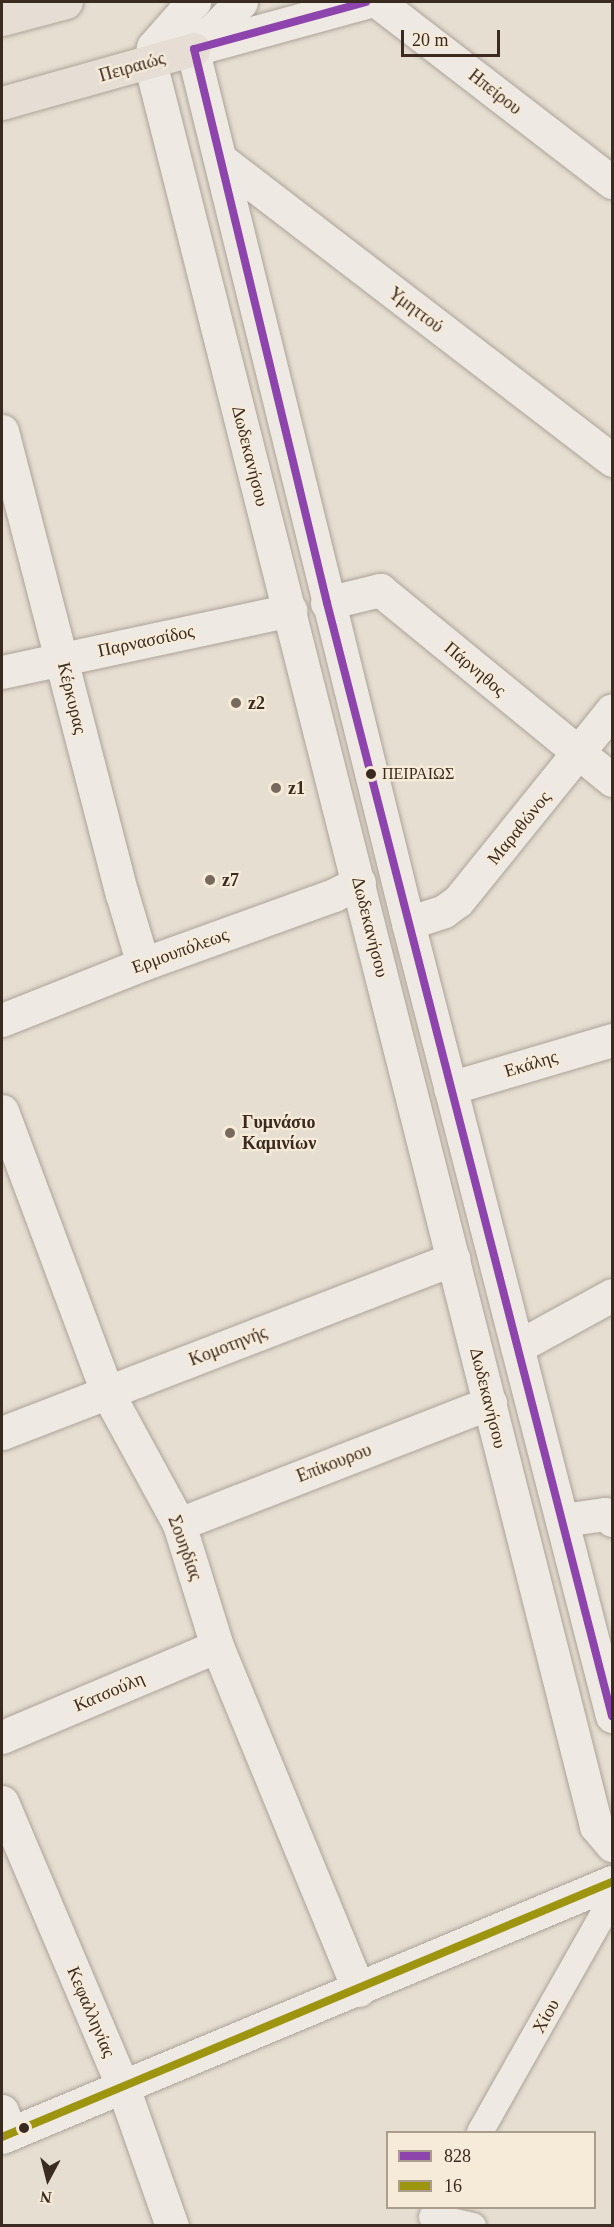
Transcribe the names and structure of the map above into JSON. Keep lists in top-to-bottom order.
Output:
{
  "streets": {
    "main road": ["Πειραιώς"],
    "street": [
      "Ηπείρου",
      "Υμηττού",
      "Δωδεκανήσου",
      "Παρνασσίδος",
      "Πάρνηθος",
      "Κέρκυρας",
      "Μαραθώνος",
      "Ερμουπόλεως",
      "Εκάλης",
      "Κομοτηνής",
      "Επίκουρου",
      "Σουηδίας",
      "Κατσούλη",
      "Κεφαλληνίας",
      "Χίου"
    ]
  },
  "crossings": [
    ["Πειραιώς", "Δωδεκανήσου"],
    ["Υμηττού", "Δωδεκανήσου"],
    ["Δωδεκανήσου", "Παρνασσίδος"],
    ["Δωδεκανήσου", "Πάρνηθος"],
    ["Δωδεκανήσου", "Μαραθώνος"],
    ["Δωδεκανήσου", "Ερμουπόλεως"],
    ["Δωδεκανήσου", "Εκάλης"],
    ["Δωδεκανήσου", "Κομοτηνής"],
    ["Δωδεκανήσου", "Επίκουρου"],
    ["Παρνασσίδος", "Κέρκυρας"],
    ["Πάρνηθος", "Μαραθώνος"],
    ["Κέρκυρας", "Ερμουπόλεως"],
    ["Κομοτηνής", "Σουηδίας"],
    ["Επίκουρου", "Σουηδίας"],
    ["Σουηδίας", "Κατσούλη"]
  ],
  "places": [
    "z2",
    "ΠΕΙΡΑΙΩΣ",
    "z1",
    "z7",
    "Γυμνάσιο Καμινίων"
  ],
  "lines": ["transit line 828", "transit line 16"],
  "legend": ["828", "16"],
  "scale_bar": "20 m",
  "north": "bottom"
}
